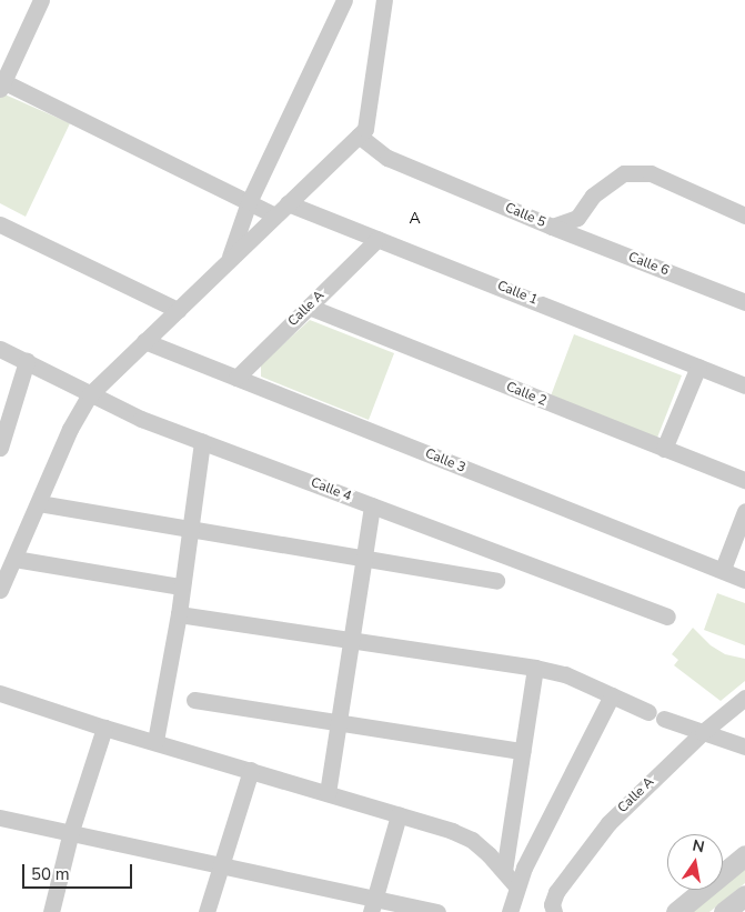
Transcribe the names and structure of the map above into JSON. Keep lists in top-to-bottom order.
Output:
{
  "streets": {
    "street": [
      "Calle 5",
      "Calle 6",
      "Calle 1",
      "Calle A",
      "Calle 2",
      "Calle 3",
      "Calle 4"
    ]
  },
  "crossings": [
    ["Calle 5", "Calle 6"],
    ["Calle 1", "Calle A"],
    ["Calle A", "Calle 2"],
    ["Calle A", "Calle 3"]
  ],
  "districts": ["A"],
  "scale_bar": "50 m",
  "north": "top"
}
